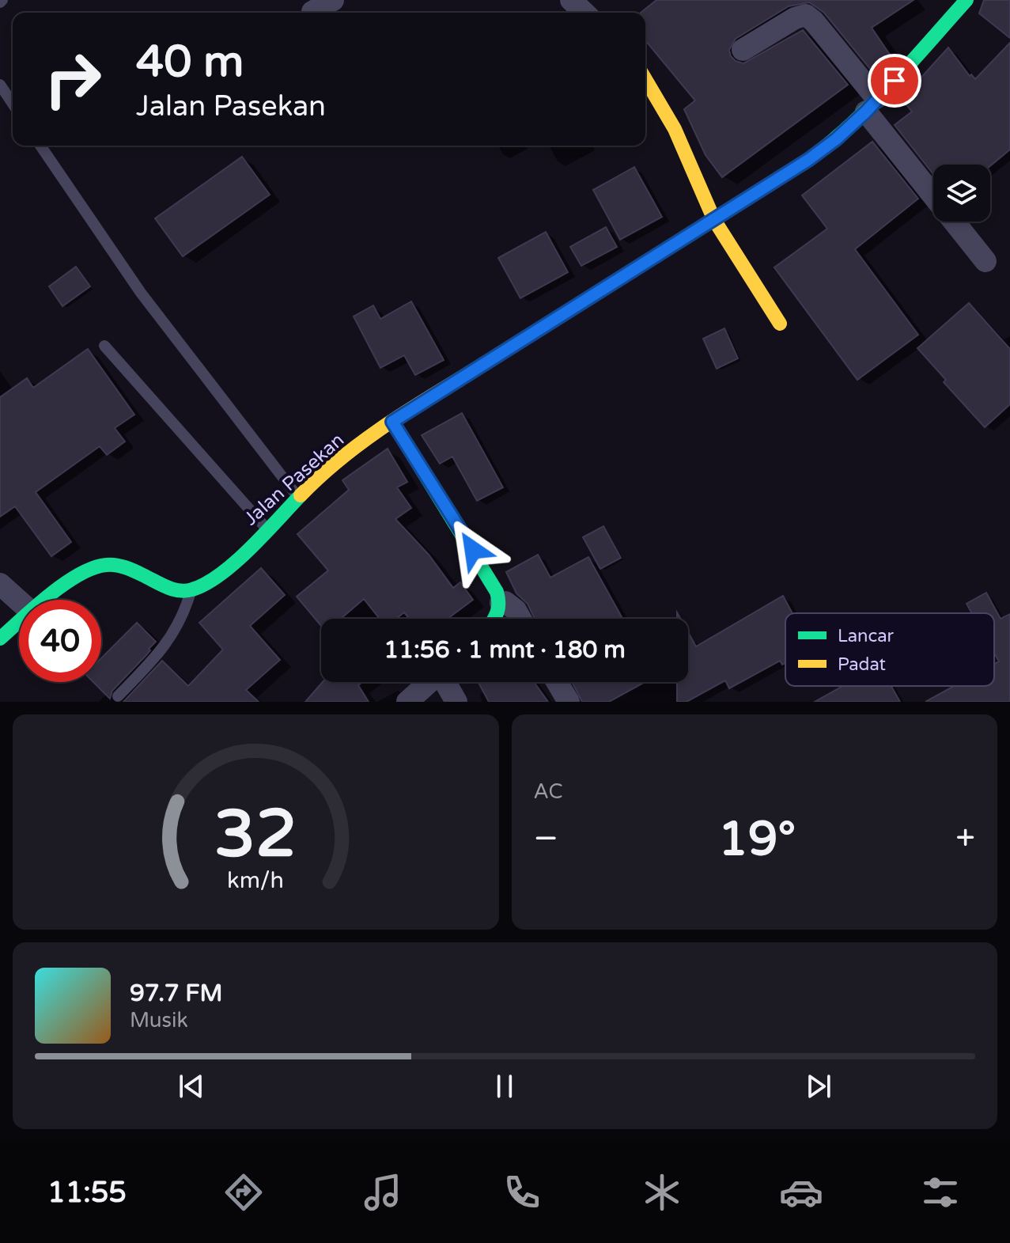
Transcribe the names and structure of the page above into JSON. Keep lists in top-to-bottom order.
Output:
{
  "streets": {
    "street": ["Jalan Pasekan"]
  },
  "legend": ["Lancar", "Padat"],
  "page": {
    "turn": ["40 m", "Jalan Pasekan"],
    "limit": "40",
    "trip": "11:56 · 1 mnt · 180 m",
    "tile": "AC",
    "heat": ["−", "19°", "+"],
    "song": ["97.7 FM", "Musik"],
    "tabs": "11:55",
    "gauge": ["32", "km/h"]
  }
}
